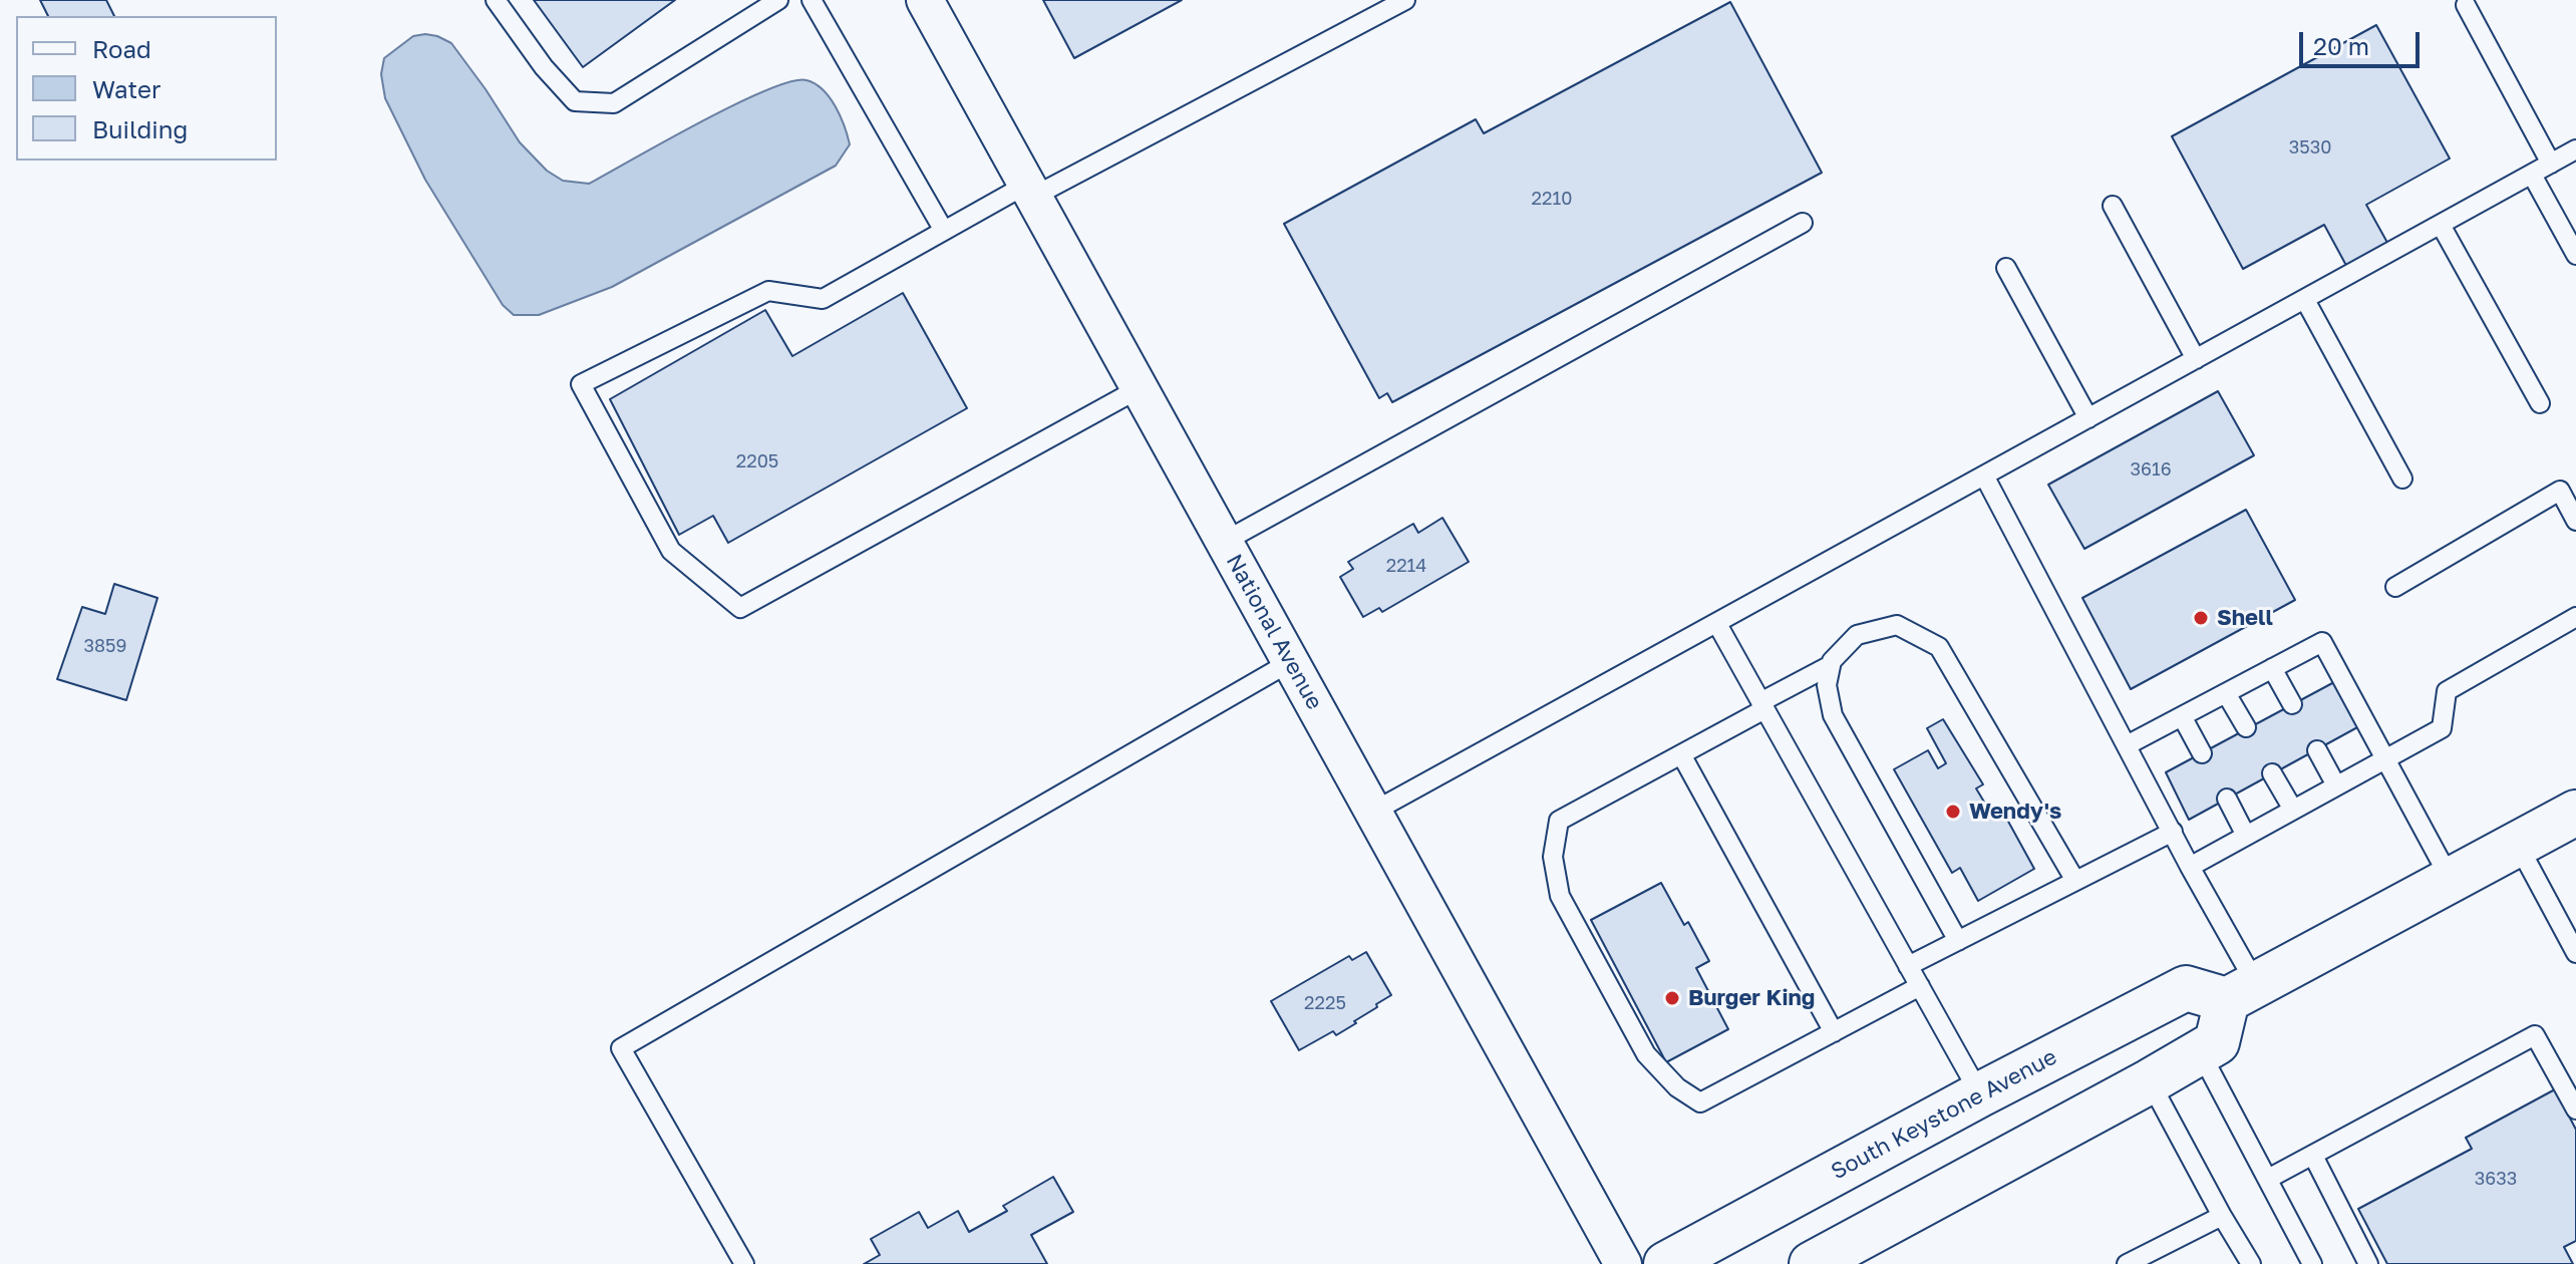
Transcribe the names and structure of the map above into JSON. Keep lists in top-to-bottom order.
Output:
{
  "streets": {
    "main road": ["South Keystone Avenue"],
    "street": ["National Avenue"]
  },
  "places": ["Shell", "Wendy's", "Burger King"],
  "house_numbers": [
    "3530",
    "2210",
    "2205",
    "3616",
    "2214",
    "3859",
    "2225",
    "3633"
  ],
  "legend": ["Road", "Water", "Building"],
  "scale_bar": "20 m"
}
